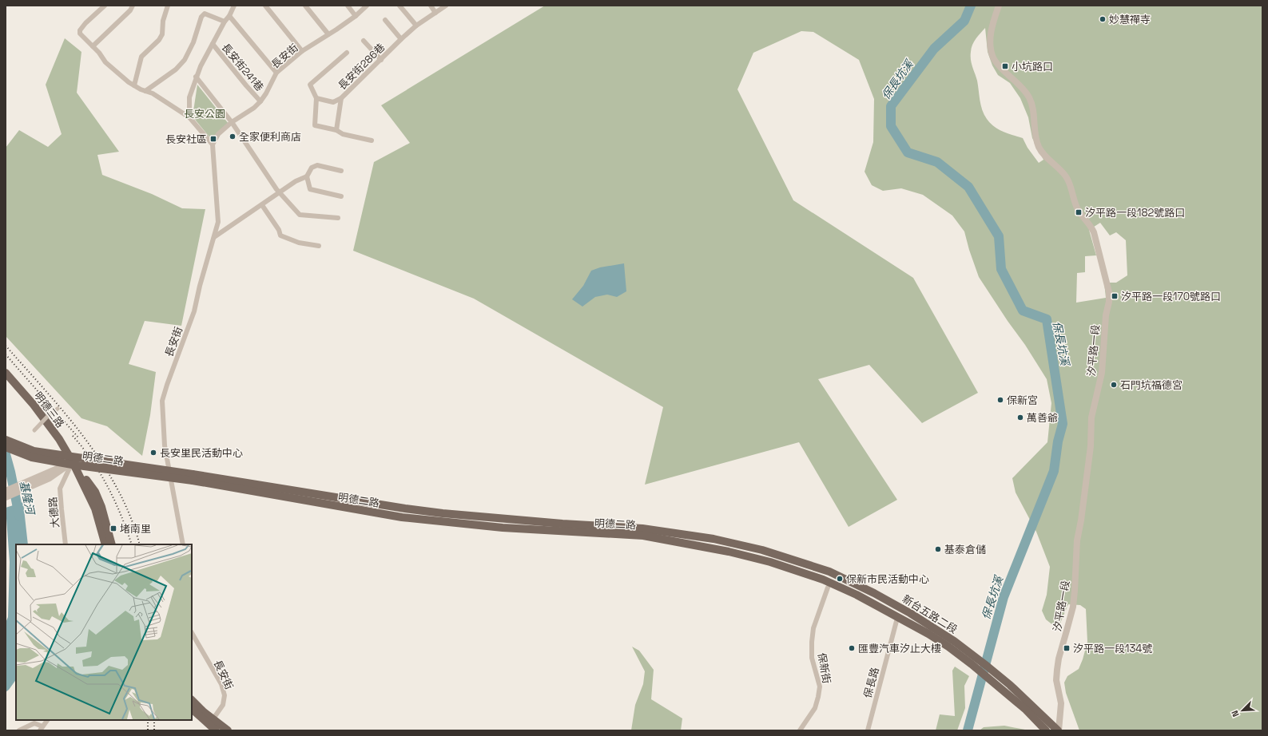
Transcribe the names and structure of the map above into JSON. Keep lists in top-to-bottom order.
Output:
{
  "streets": {
    "main road": ["明德三路", "明德二路", "新台五路二段"],
    "street": [
      "長安街",
      "長安街286巷",
      "長安街241巷",
      "汐平路一段",
      "大德路",
      "保新街",
      "保長路"
    ]
  },
  "crossings": [
    ["長安街", "長安街241巷"],
    ["汐平路一段", "新台五路二段"],
    ["明德三路", "大德路"],
    ["明德二路", "新台五路二段"]
  ],
  "water": ["保長坑溪", "基隆河"],
  "parks": ["長安公園"],
  "places": {
    "other": [
      "妙慧禪寺",
      "全家便利商店",
      "石門坑福德宮",
      "保新宮",
      "萬善爺",
      "長安里民活動中心",
      "基泰倉儲",
      "保新市民活動中心",
      "匯豐汽車汐止大樓"
    ],
    "transit": [
      "小坑路口",
      "長安社區",
      "汐平路一段182號路口",
      "汐平路一段170號路口",
      "堵南里",
      "汐平路一段134號"
    ]
  },
  "north": "bottom left"
}
